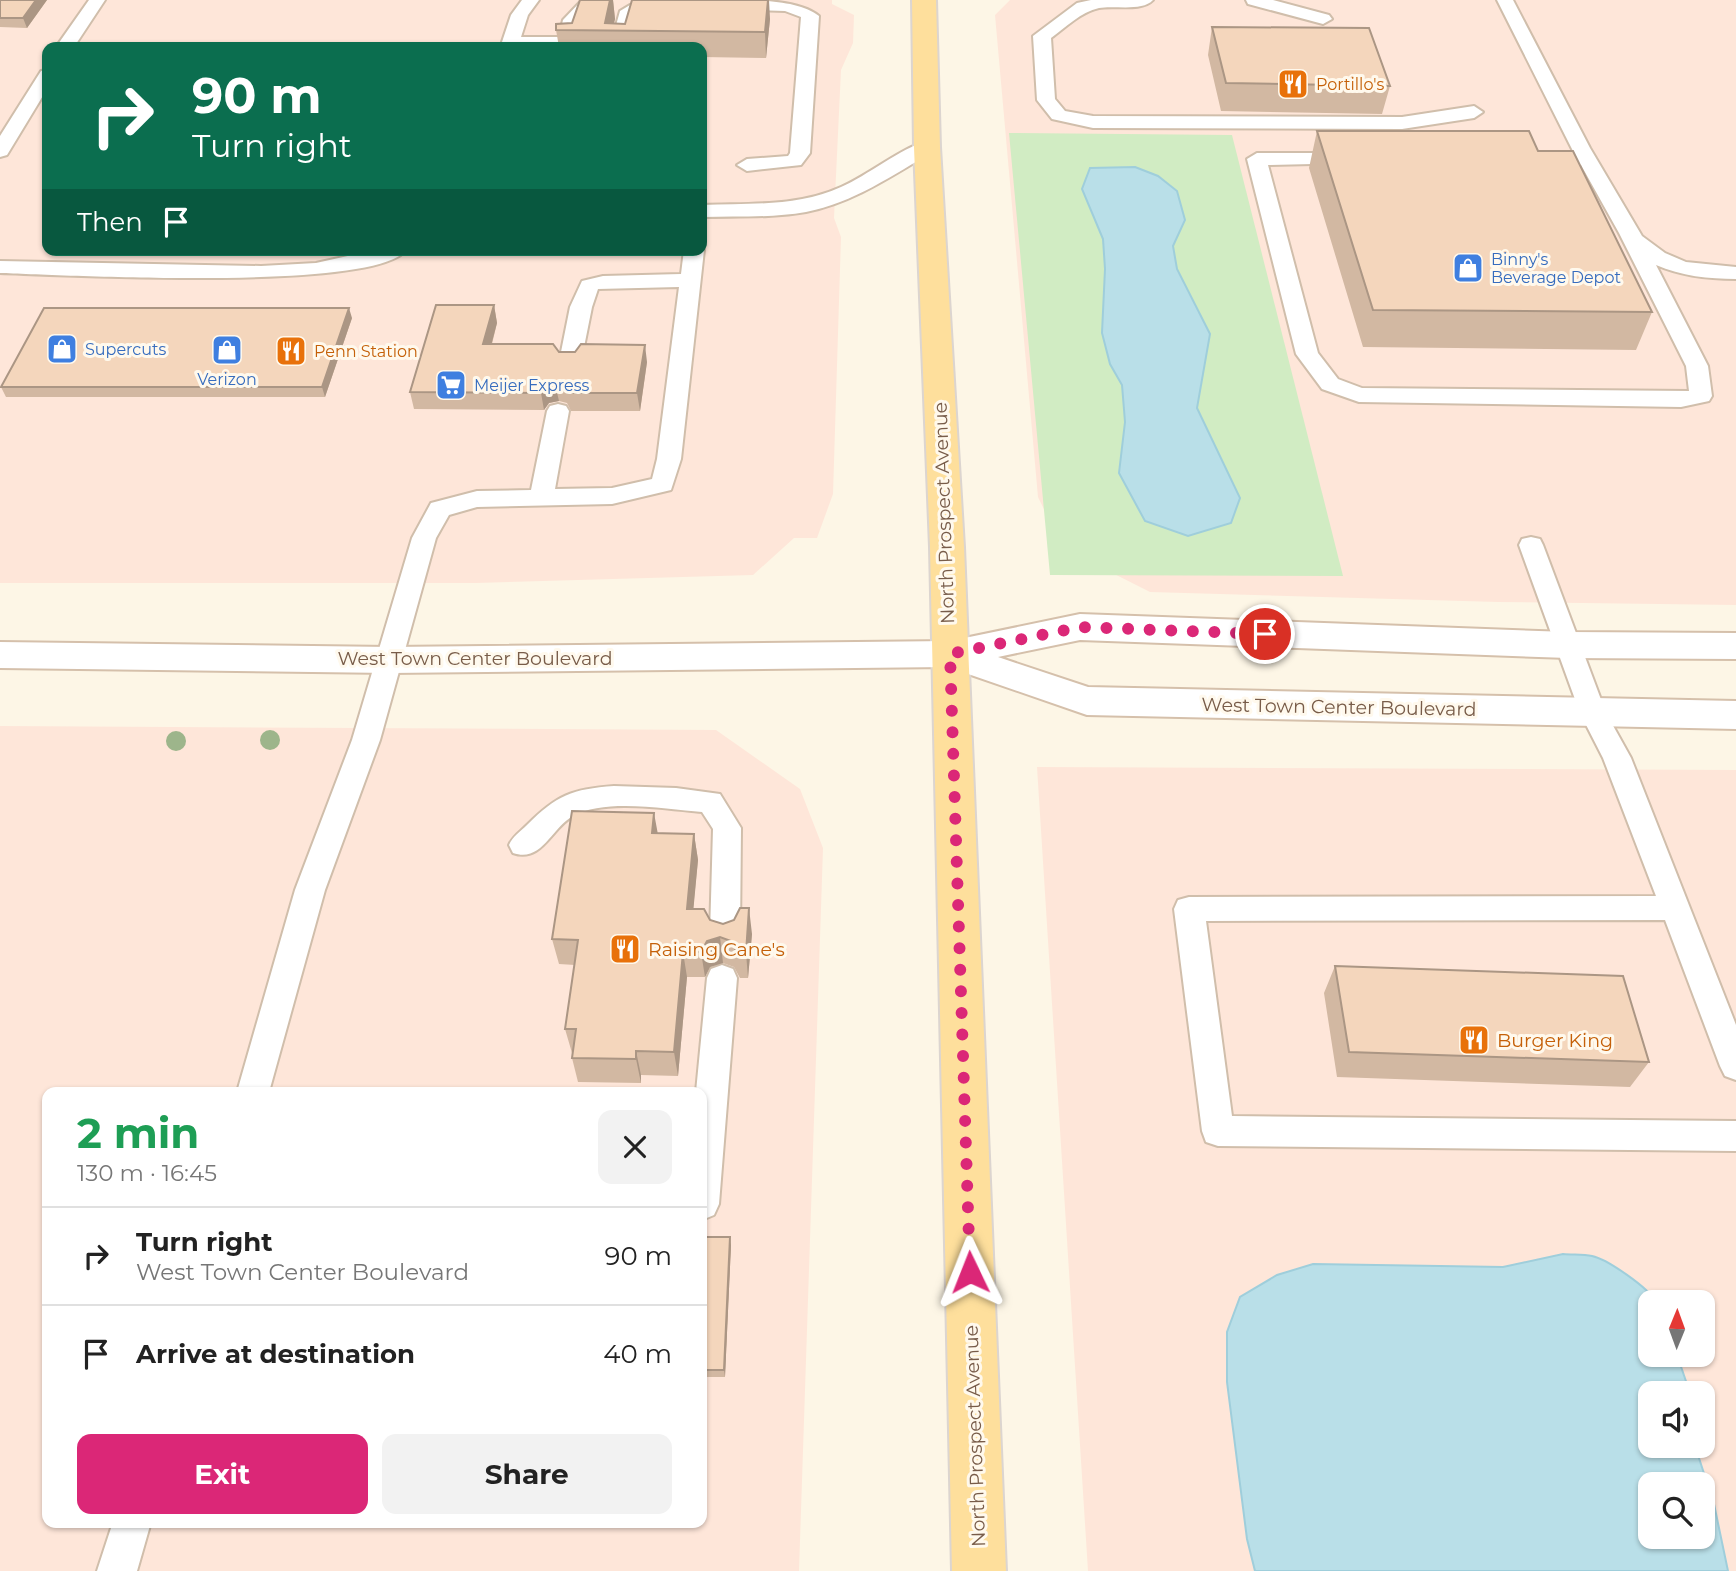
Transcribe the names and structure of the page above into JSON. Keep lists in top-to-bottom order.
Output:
{
  "streets": {
    "main road": ["North Prospect Avenue", "West Town Center Boulevard"]
  },
  "crossings": [
    ["North Prospect Avenue", "West Town Center Boulevard"]
  ],
  "places": {
    "restaurant": [
      "Portillo's",
      "Penn Station",
      "Raising Cane's",
      "Burger King"
    ],
    "shop": ["Binny's Beverage Depot", "Supercuts", "Verizon"],
    "supermarket": ["Meijer Express"]
  },
  "north": "top",
  "page": {
    "turn": ["90 m", "Turn right"],
    "then": "Then",
    "heading": ["2 min", "130 m · 16:45"],
    "list": [
      {
        "name": "Turn right",
        "note": "West Town Center Boulevard",
        "value": "90 m"
      },
      {
        "name": "Arrive at destination",
        "value": "40 m"
      }
    ],
    "buttons": ["Exit", "Share"]
  }
}
